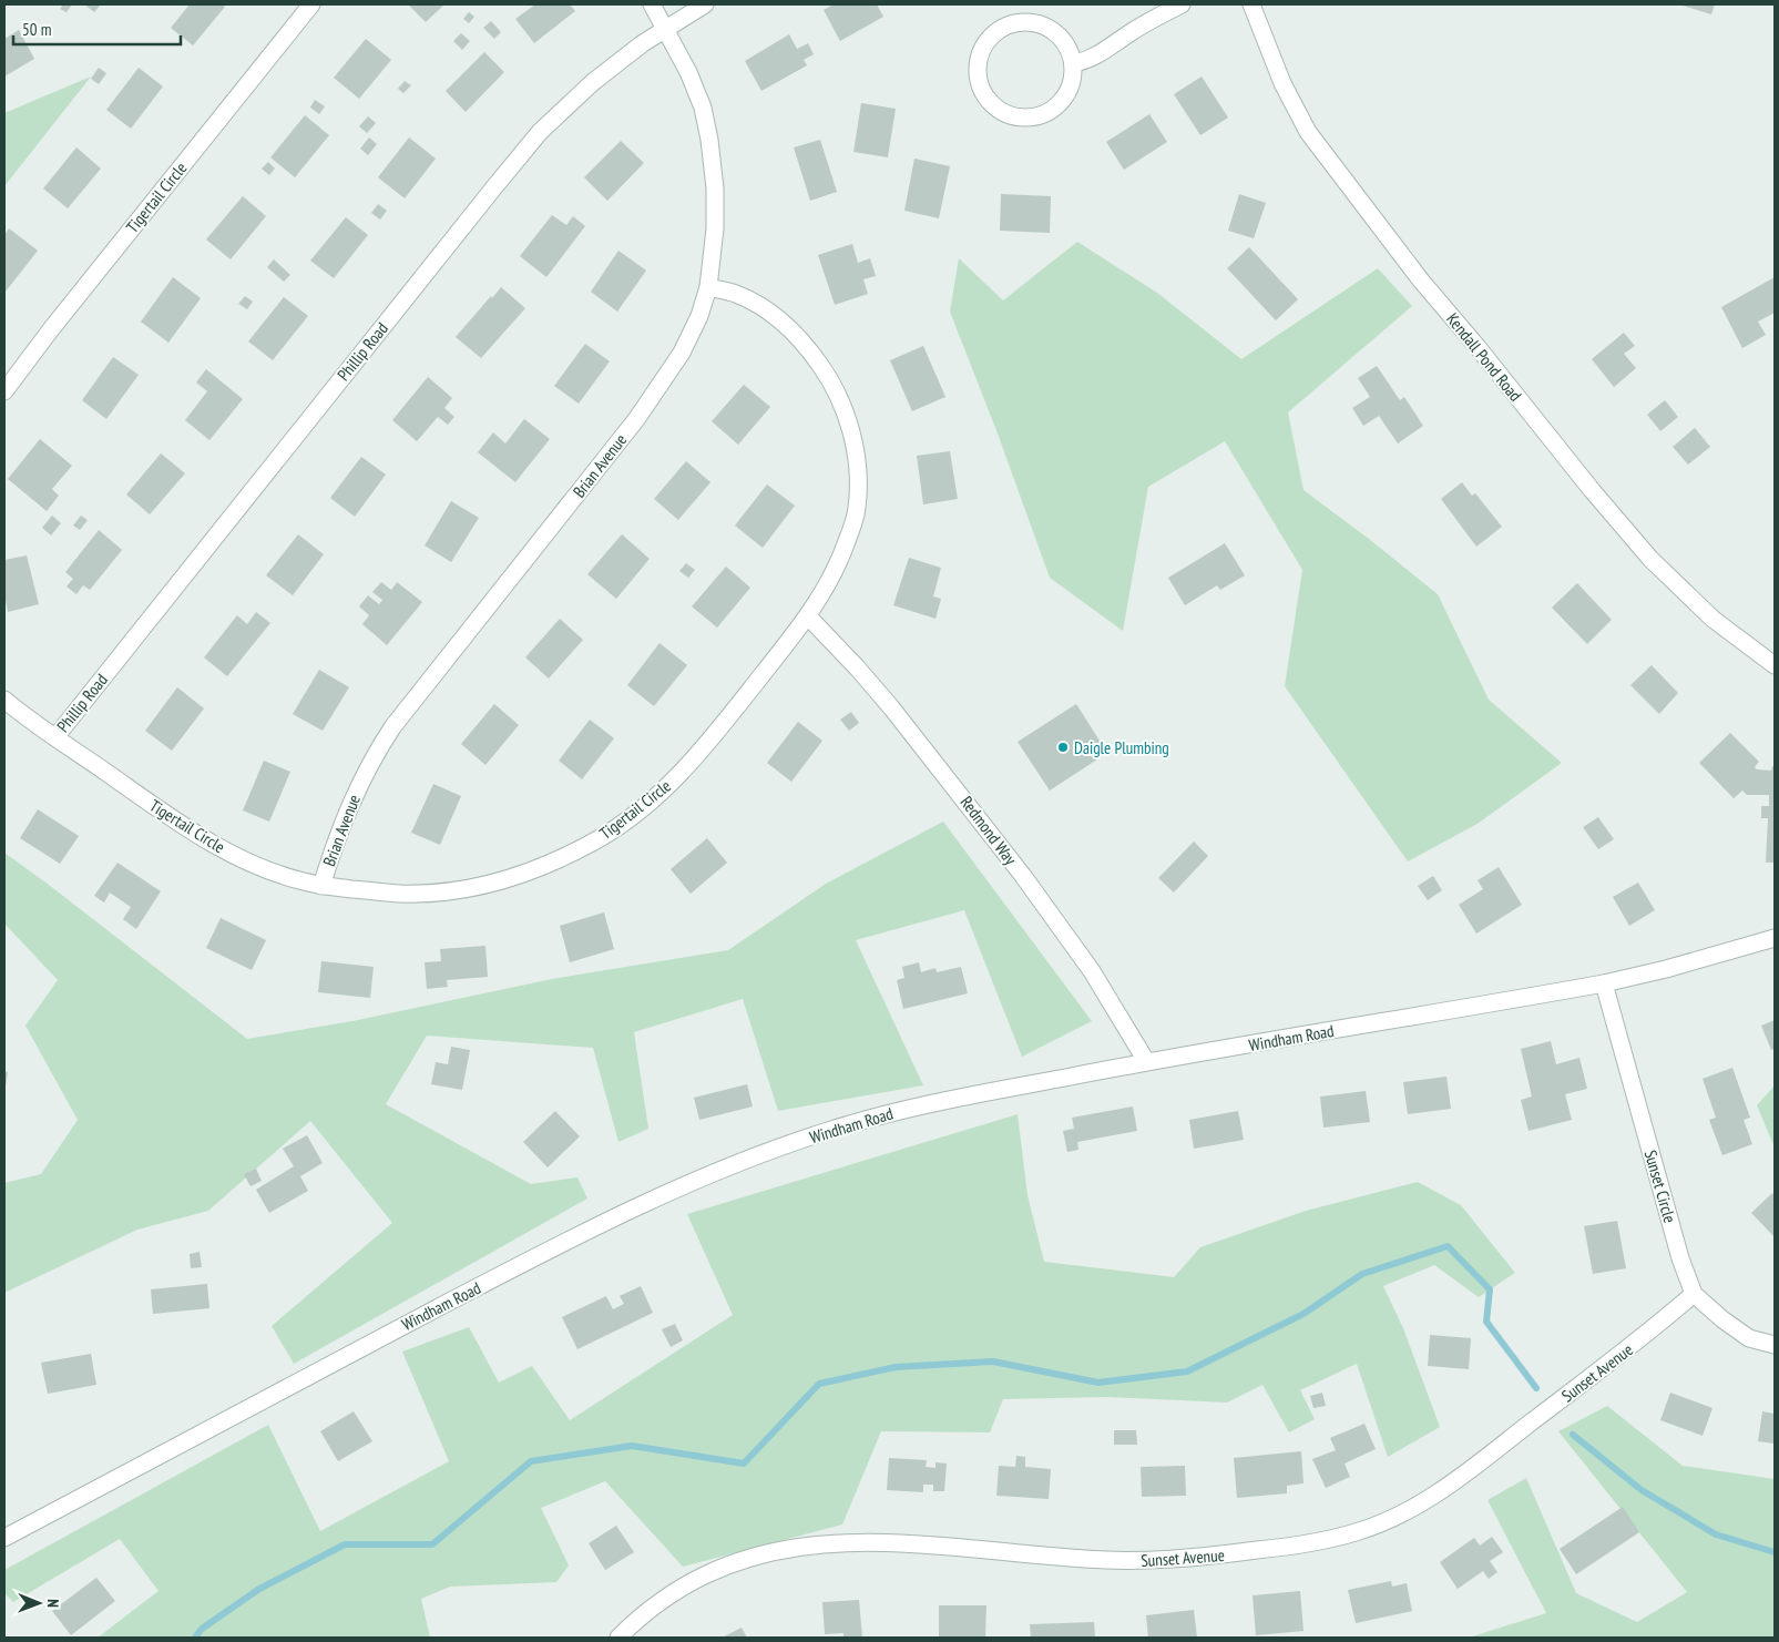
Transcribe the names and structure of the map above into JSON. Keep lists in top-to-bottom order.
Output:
{
  "streets": {
    "street": [
      "Tigertail Circle",
      "Phillip Road",
      "Kendall Pond Road",
      "Brian Avenue",
      "Redmond Way",
      "Windham Road",
      "Sunset Circle",
      "Sunset Avenue"
    ]
  },
  "crossings": [
    ["Tigertail Circle", "Phillip Road"],
    ["Tigertail Circle", "Brian Avenue"],
    ["Tigertail Circle", "Redmond Way"],
    ["Phillip Road", "Brian Avenue"],
    ["Redmond Way", "Windham Road"],
    ["Windham Road", "Sunset Circle"],
    ["Sunset Circle", "Sunset Avenue"]
  ],
  "places": ["Daigle Plumbing"],
  "scale_bar": "50 m",
  "north": "right"
}
